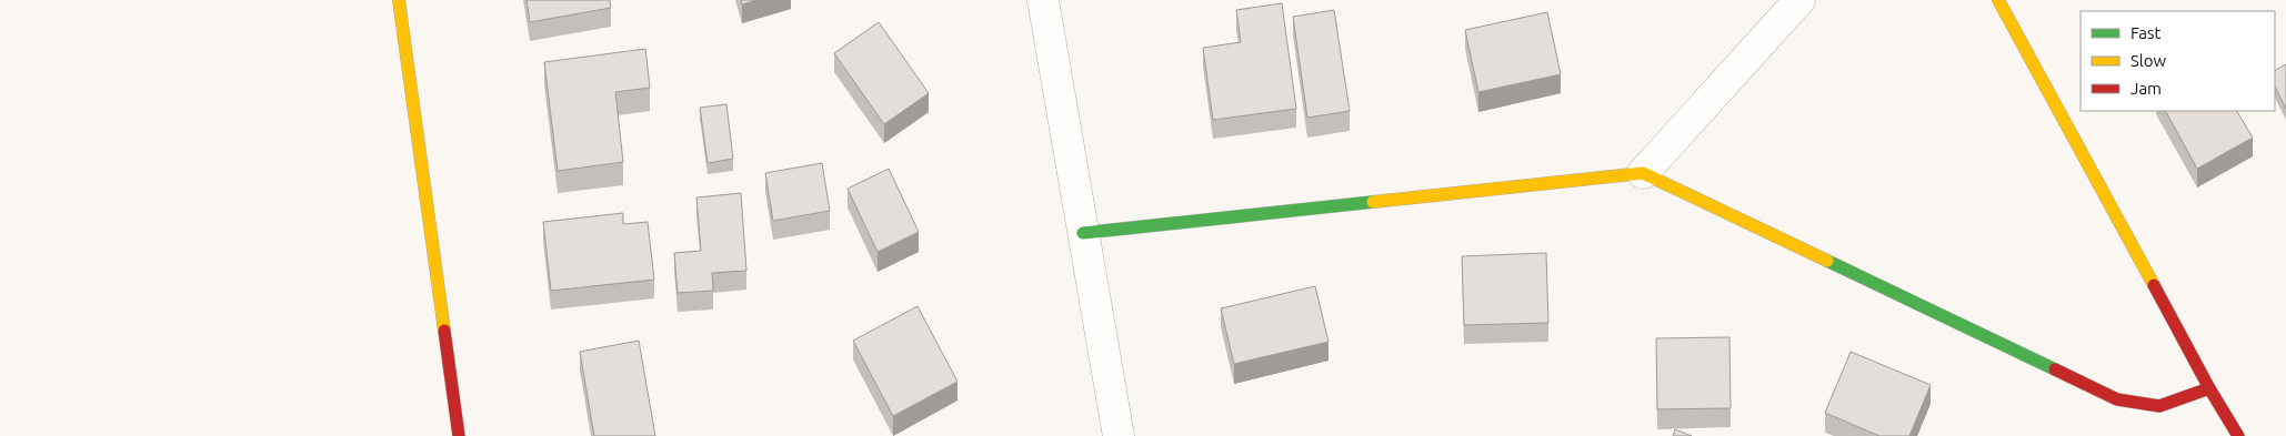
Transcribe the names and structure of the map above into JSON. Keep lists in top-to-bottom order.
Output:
{
  "legend": ["Fast", "Slow", "Jam"]
}
